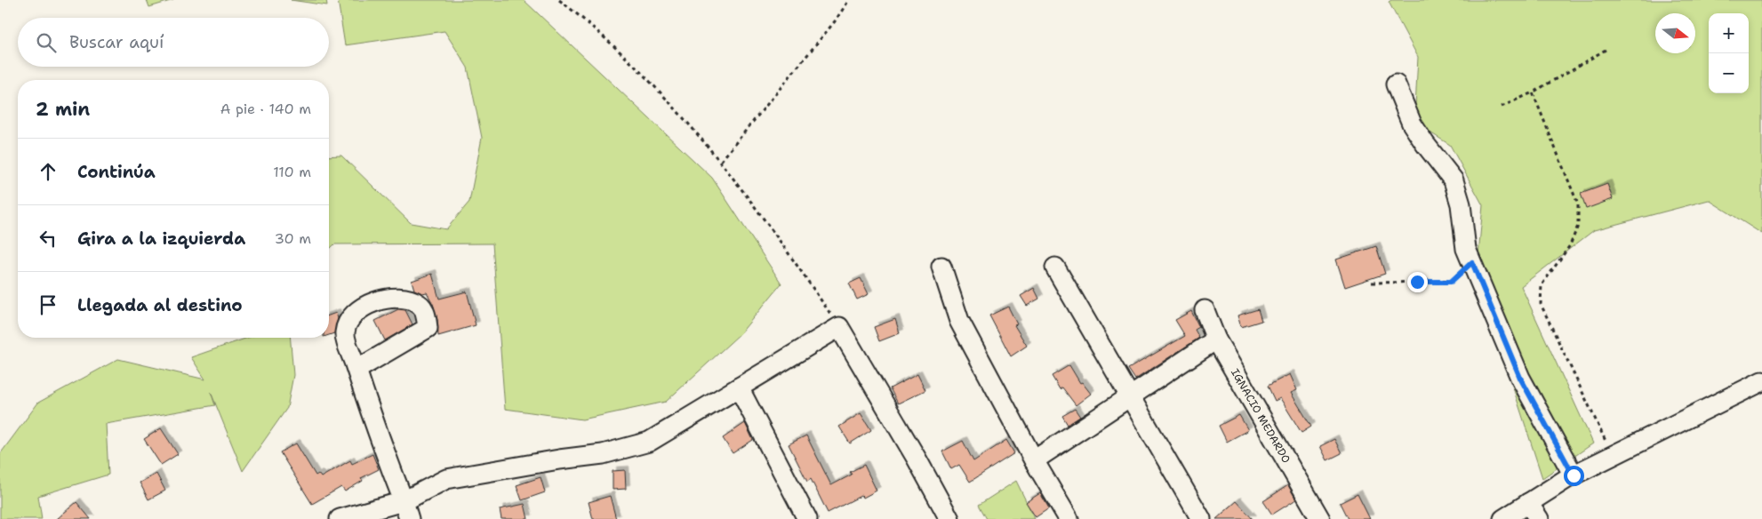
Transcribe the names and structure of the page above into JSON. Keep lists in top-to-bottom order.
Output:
{
  "streets": {
    "street": ["IGNACIO MEDARDO"]
  },
  "north": "right",
  "page": {
    "map_buttons": ["+", "−"],
    "search": "Buscar aquí",
    "heading": ["2 min", "A pie · 140 m"],
    "list": [
      ["Continúa", "110 m"],
      ["Gira a la izquierda", "30 m"],
      "Llegada al destino"
    ]
  }
}
